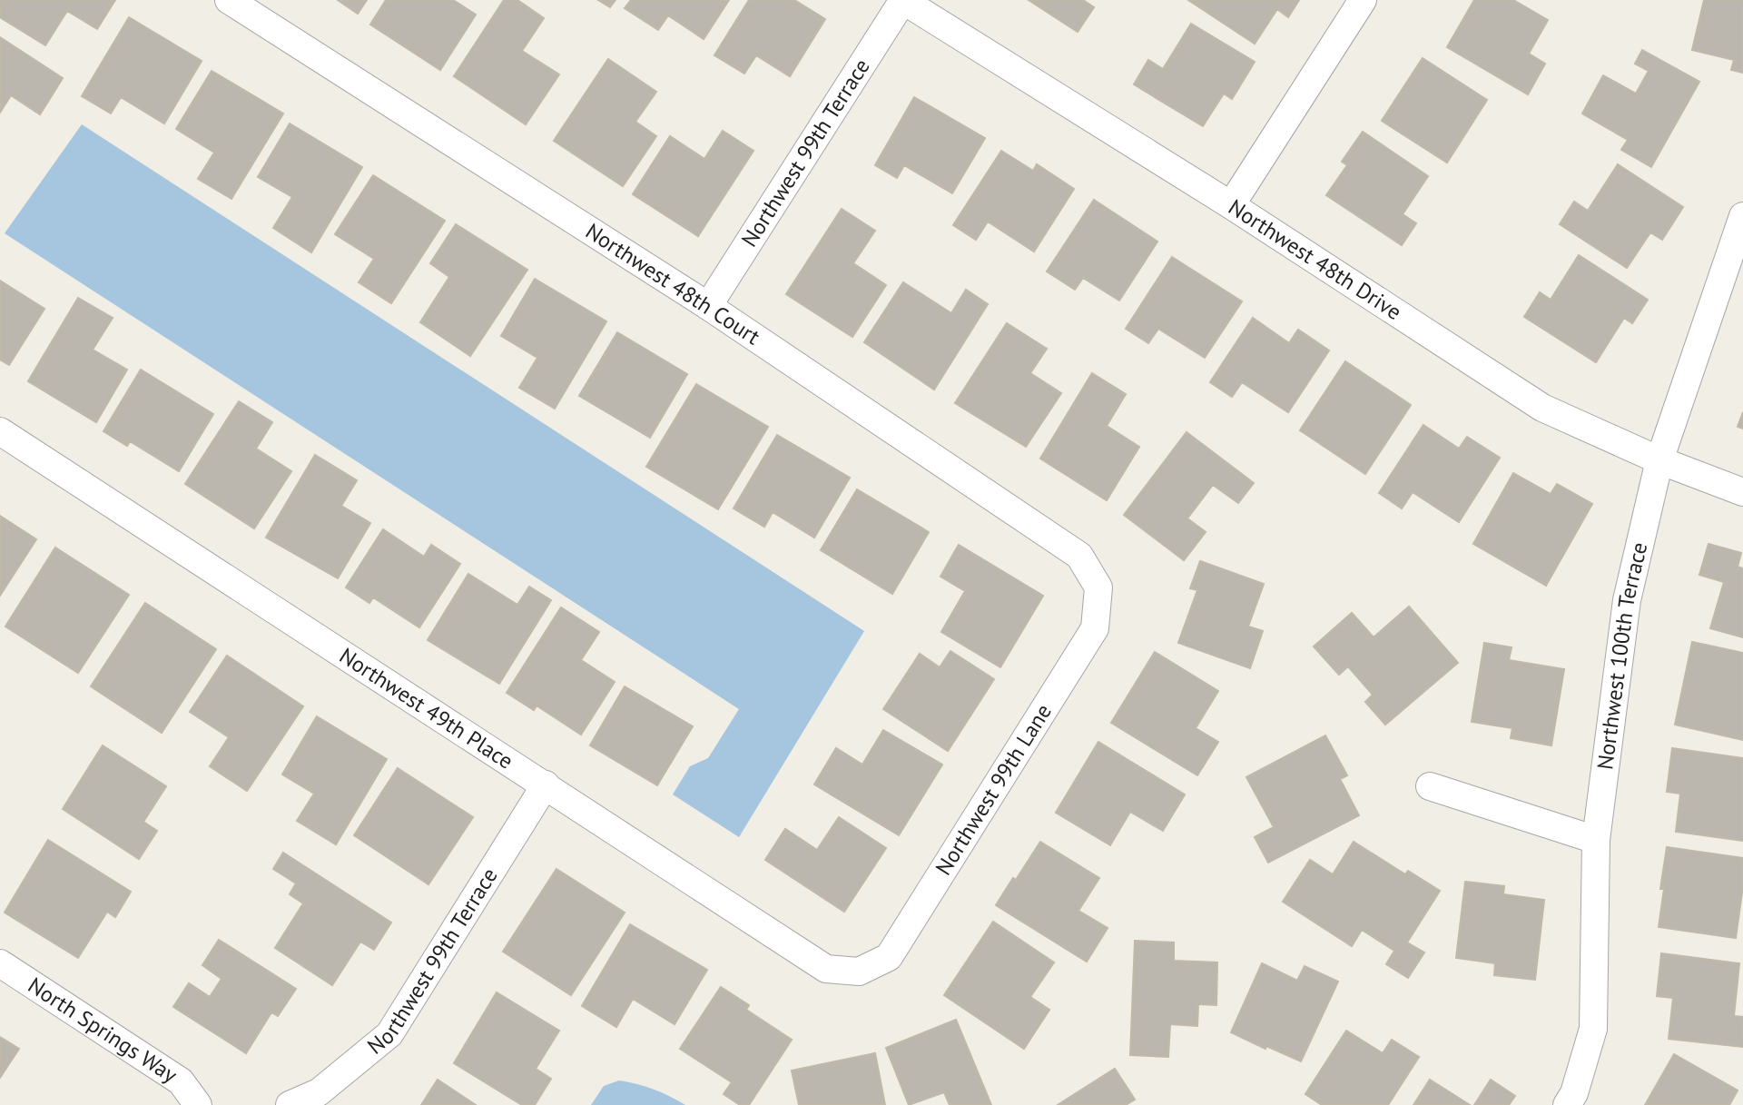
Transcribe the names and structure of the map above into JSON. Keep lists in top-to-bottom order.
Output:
{
  "streets": {
    "street": [
      "Northwest 99th Terrace",
      "Northwest 48th Drive",
      "Northwest 48th Court",
      "Northwest 100th Terrace",
      "Northwest 49th Place",
      "Northwest 99th Lane",
      "North Springs Way"
    ]
  },
  "crossings": [
    ["Northwest 99th Terrace", "Northwest 48th Drive"],
    ["Northwest 99th Terrace", "Northwest 48th Court"],
    ["Northwest 99th Terrace", "Northwest 49th Place"],
    ["Northwest 48th Drive", "Northwest 100th Terrace"],
    ["Northwest 48th Court", "Northwest 99th Lane"],
    ["Northwest 49th Place", "Northwest 99th Lane"]
  ]
}
